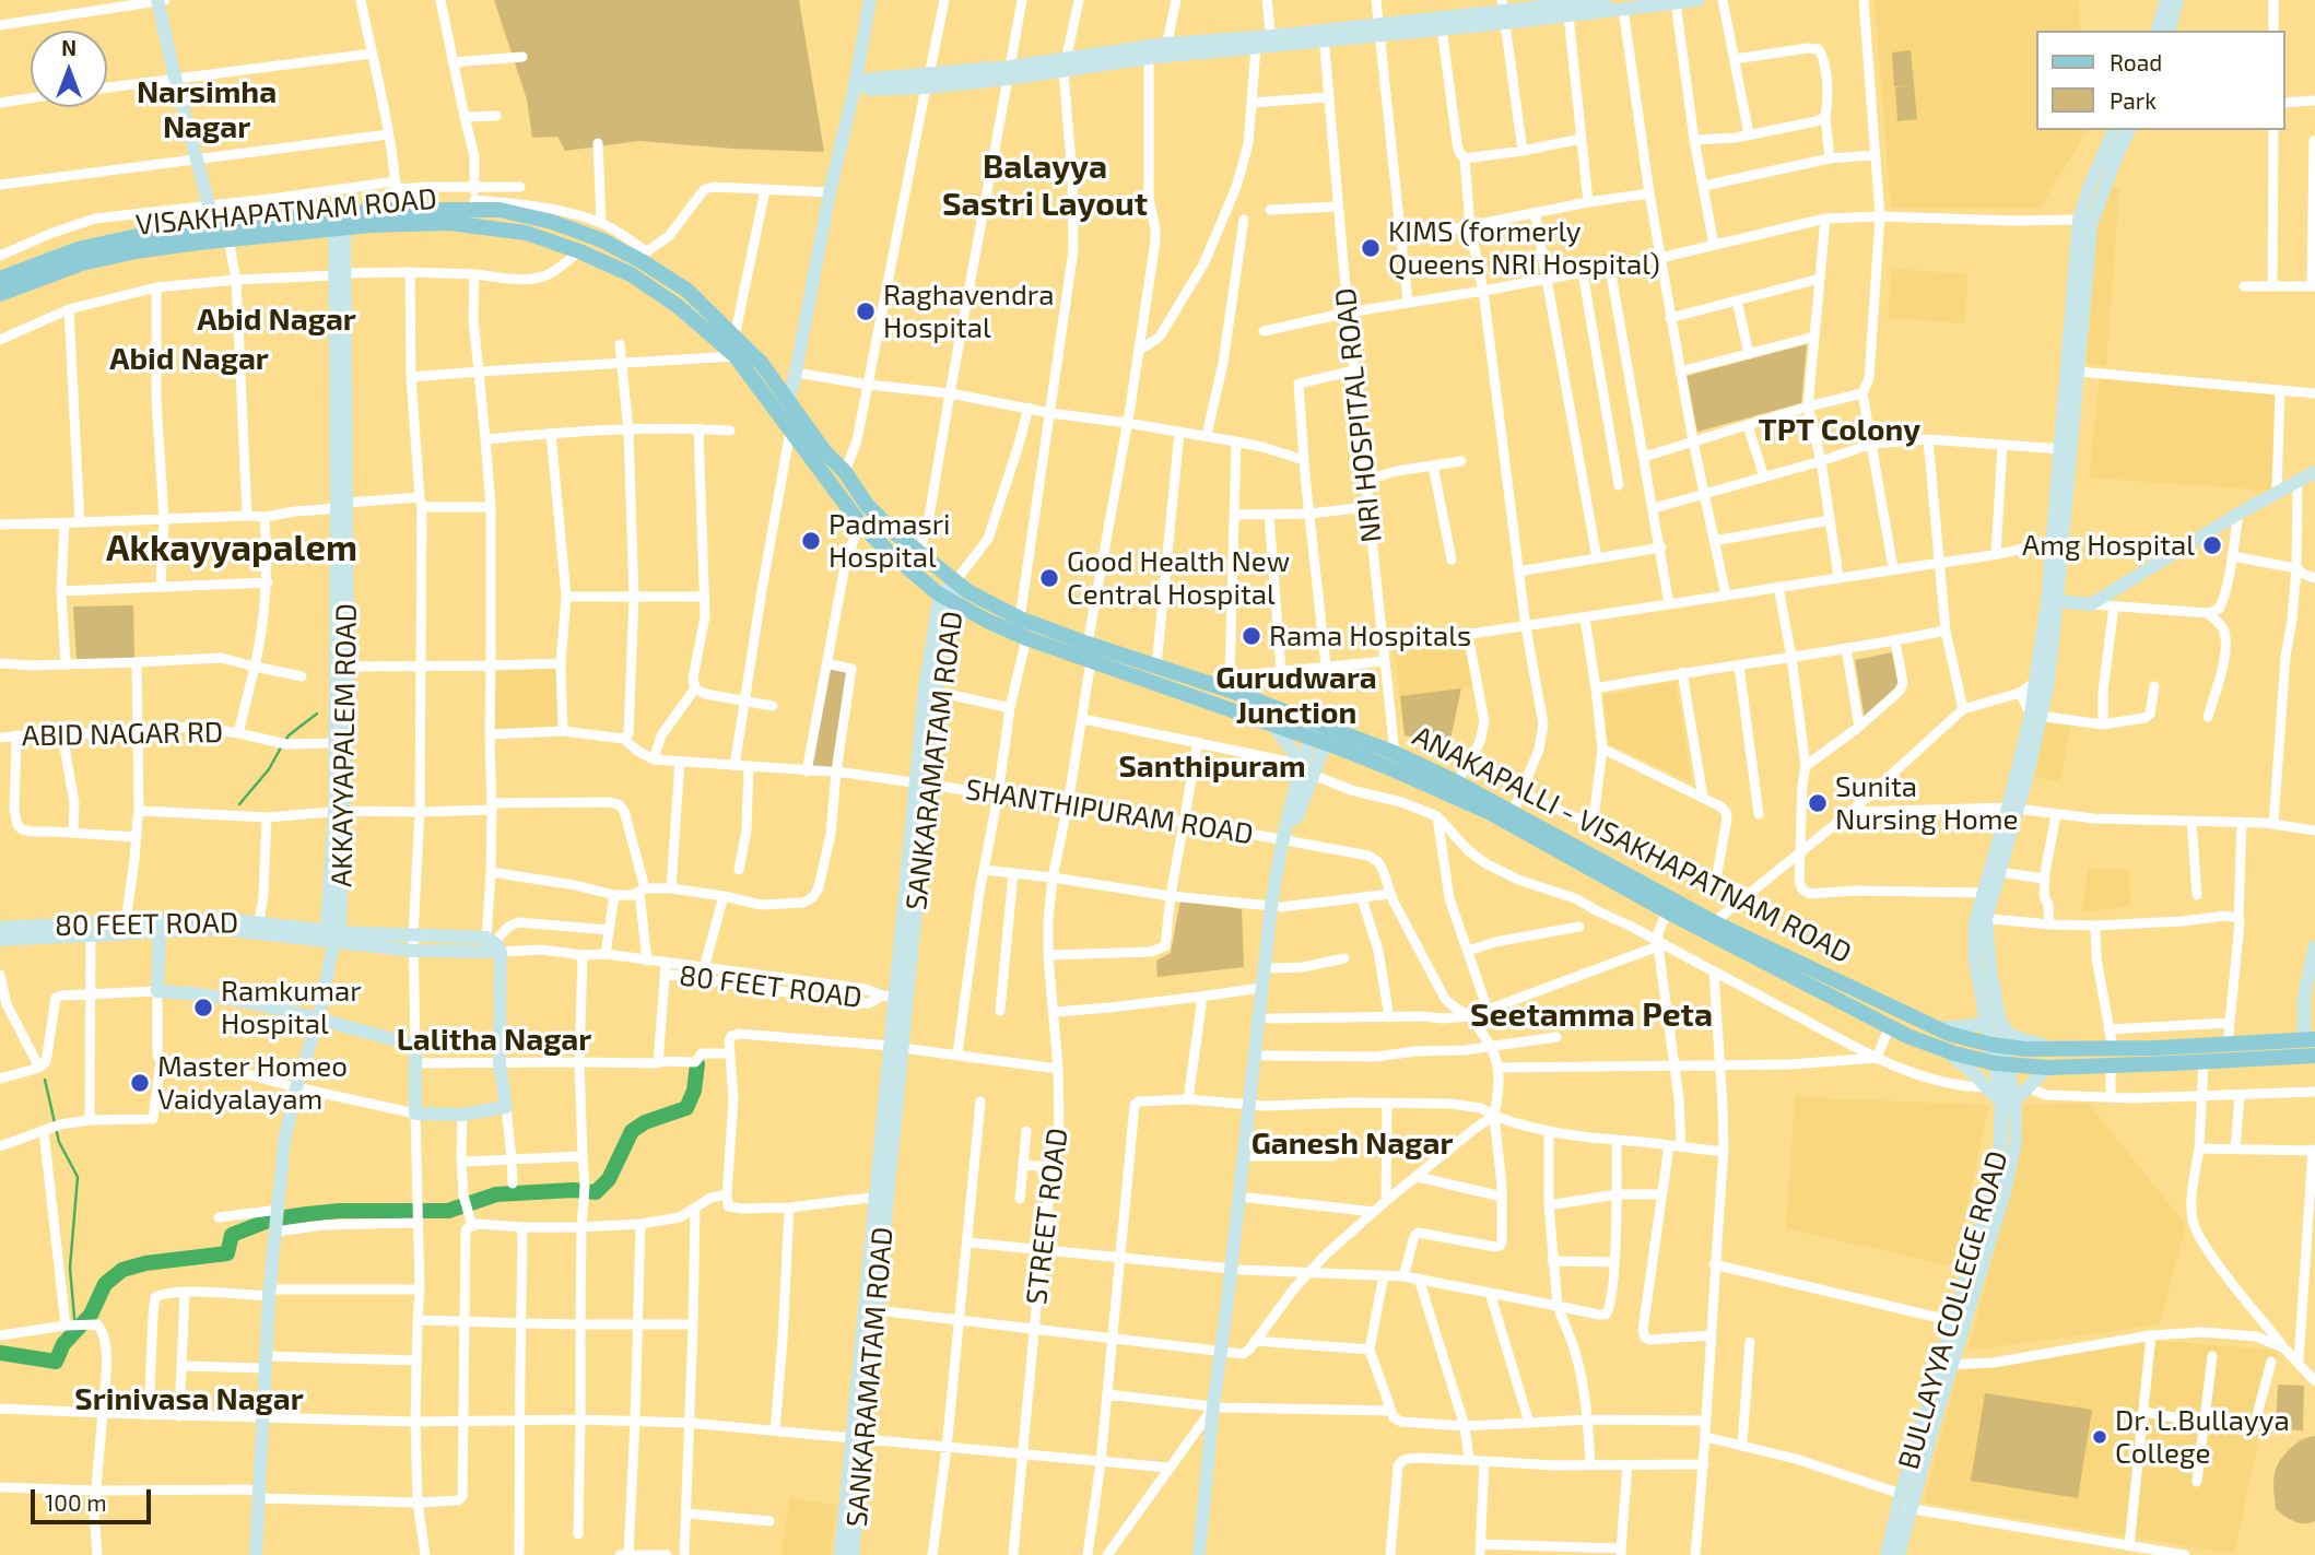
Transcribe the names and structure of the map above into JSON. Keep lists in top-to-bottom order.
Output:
{
  "streets": {
    "main road": [
      "VISAKHAPATNAM ROAD",
      "AKKAYYAPALEM ROAD",
      "SANKARAMATAM ROAD",
      "ANAKAPALLI - VISAKHAPATNAM ROAD",
      "80 FEET ROAD",
      "BULLAYYA COLLEGE ROAD"
    ],
    "street": [
      "NRI HOSPITAL ROAD",
      "ABID NAGAR RD",
      "SHANTHIPURAM ROAD",
      "STREET ROAD"
    ]
  },
  "crossings": [
    ["VISAKHAPATNAM ROAD", "AKKAYYAPALEM ROAD"],
    ["VISAKHAPATNAM ROAD", "SANKARAMATAM ROAD"],
    ["VISAKHAPATNAM ROAD", "ANAKAPALLI - VISAKHAPATNAM ROAD"],
    ["VISAKHAPATNAM ROAD", "STREET ROAD"],
    ["NRI HOSPITAL ROAD", "ANAKAPALLI - VISAKHAPATNAM ROAD"],
    ["AKKAYYAPALEM ROAD", "ANAKAPALLI - VISAKHAPATNAM ROAD"],
    ["AKKAYYAPALEM ROAD", "80 FEET ROAD"],
    ["SANKARAMATAM ROAD", "SHANTHIPURAM ROAD"],
    ["SANKARAMATAM ROAD", "ANAKAPALLI - VISAKHAPATNAM ROAD"],
    ["SANKARAMATAM ROAD", "80 FEET ROAD"],
    ["SHANTHIPURAM ROAD", "STREET ROAD"],
    ["ANAKAPALLI - VISAKHAPATNAM ROAD", "BULLAYYA COLLEGE ROAD"]
  ],
  "districts": [
    "Narsimha Nagar",
    "Balayya Sastri Layout",
    "Abid Nagar",
    "Abid Nagar",
    "TPT Colony",
    "Akkayyapalem",
    "Gurudwara Junction",
    "Santhipuram",
    "Seetamma Peta",
    "Lalitha Nagar",
    "Ganesh Nagar",
    "Srinivasa Nagar"
  ],
  "places": [
    "KIMS (formerly Queens NRI Hospital)",
    "Raghavendra Hospital",
    "Padmasri Hospital",
    "Amg Hospital",
    "Good Health New Central Hospital",
    "Rama Hospitals",
    "Sunita Nursing Home",
    "Ramkumar Hospital",
    "Master Homeo Vaidyalayam",
    "Dr. L.Bullayya College"
  ],
  "legend": ["Road", "Park"],
  "scale_bar": "100 m",
  "north": "top"
}
